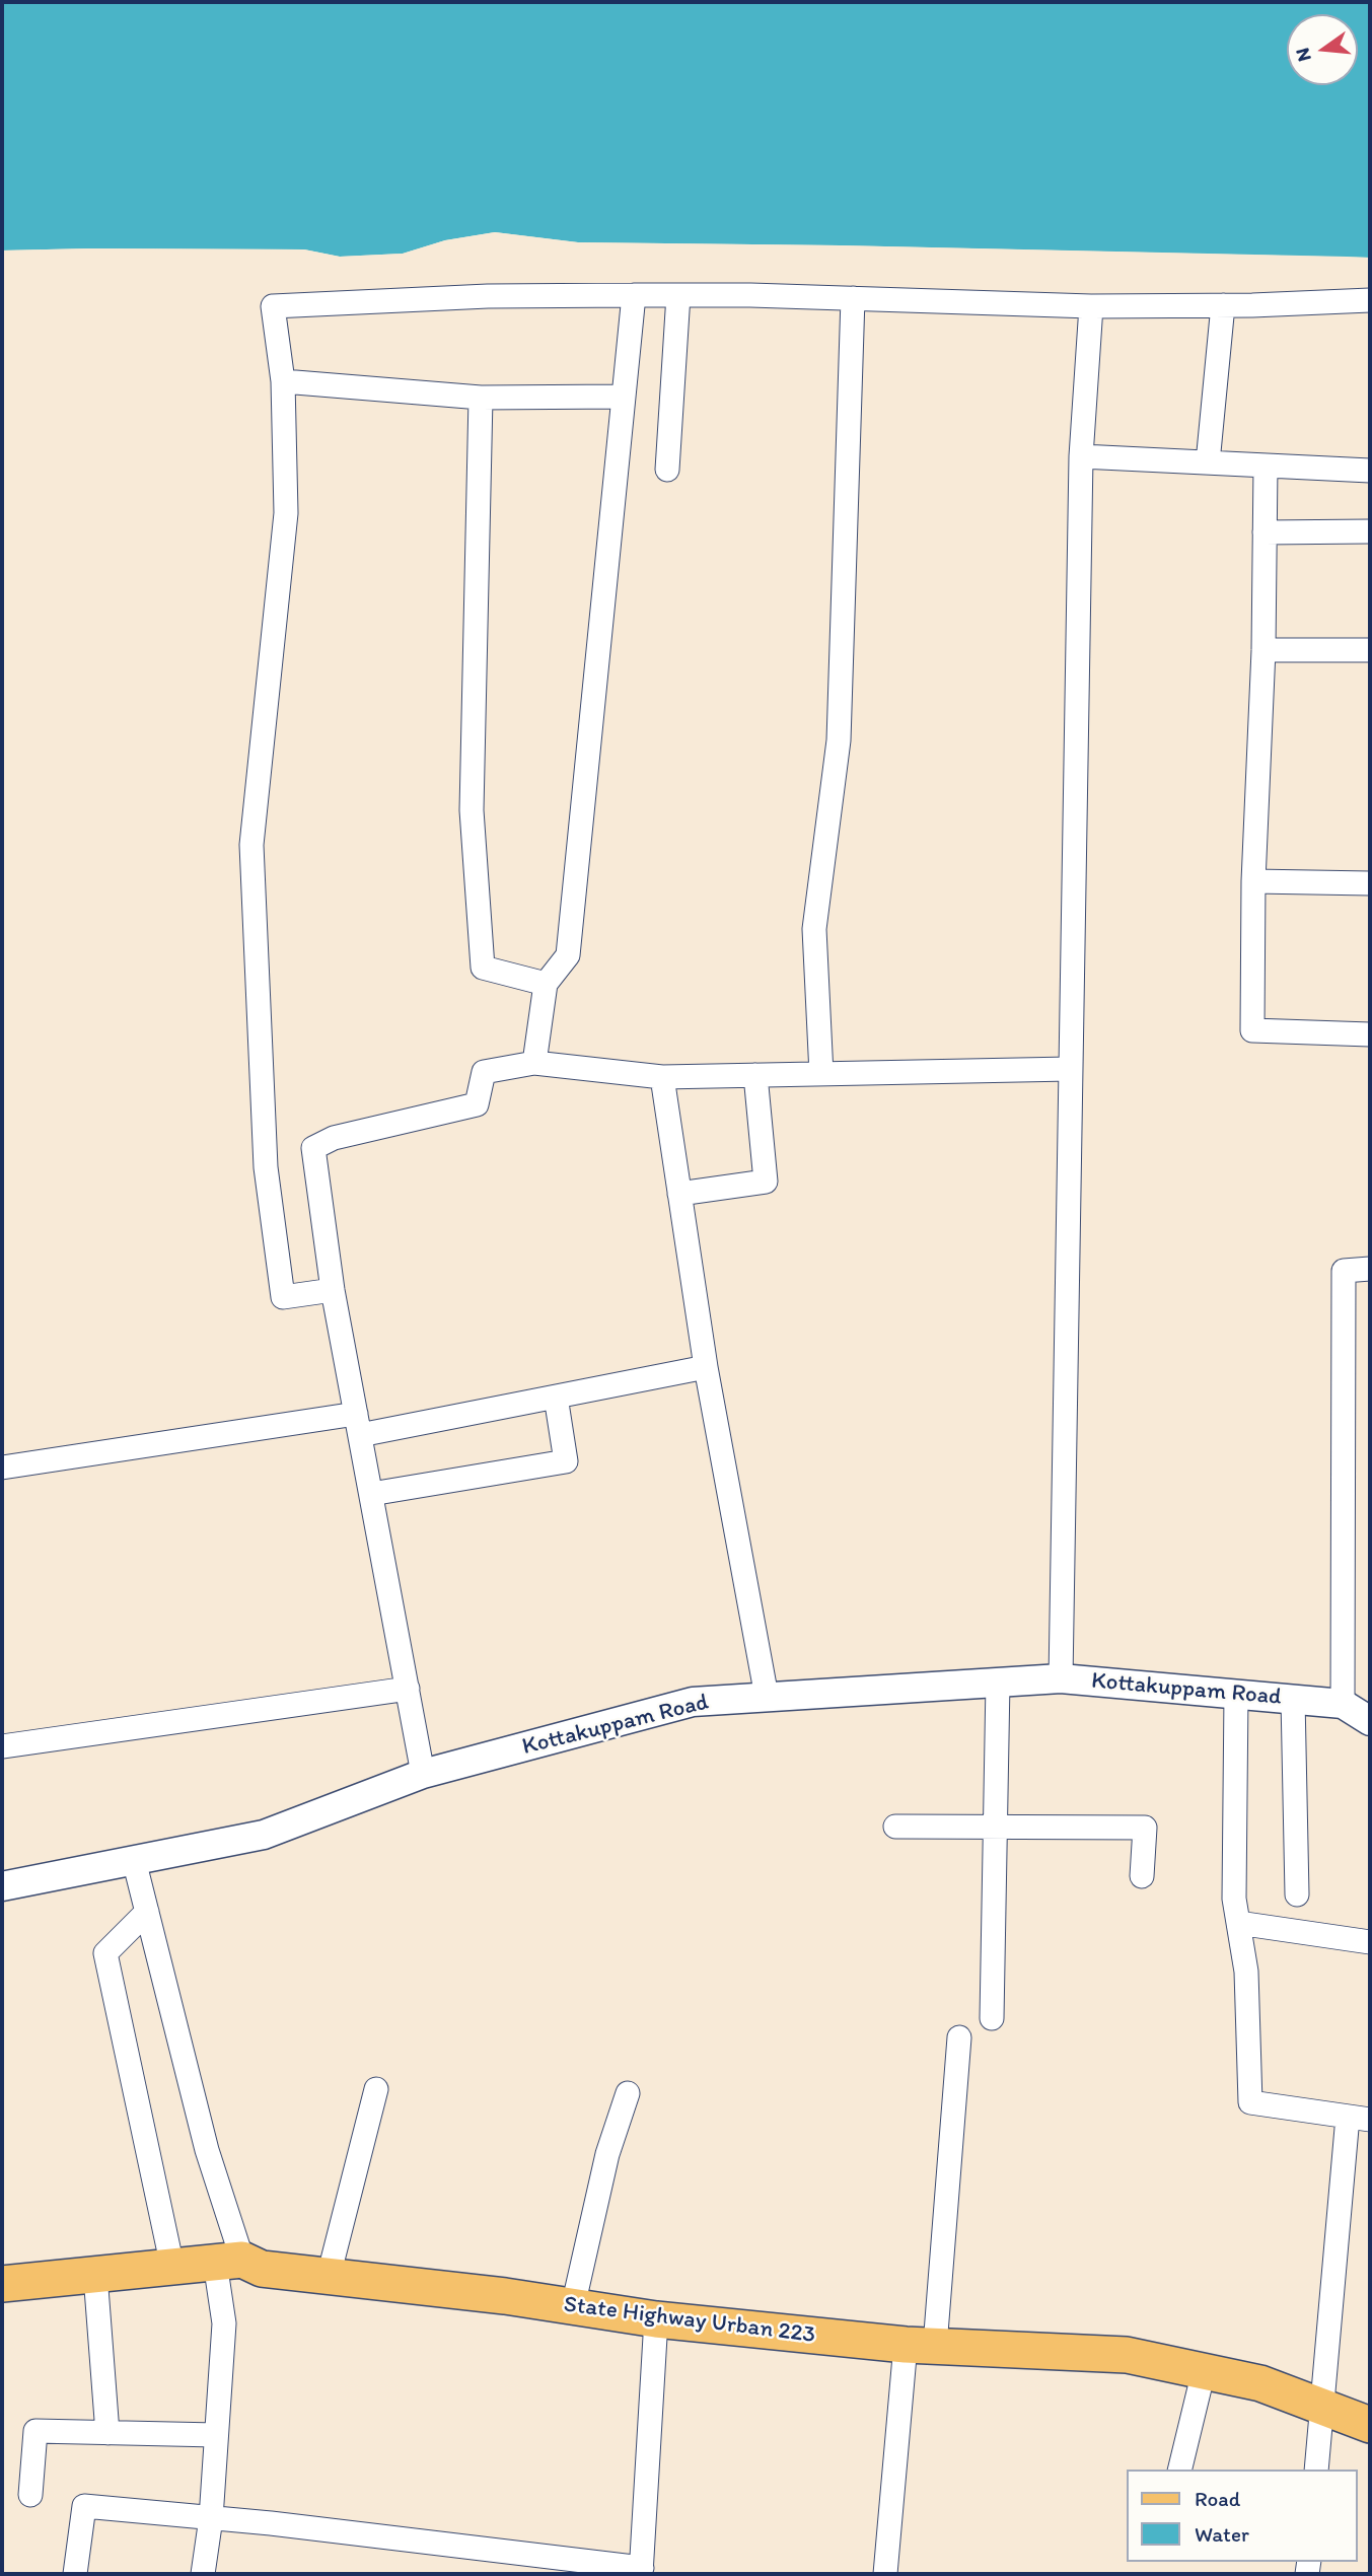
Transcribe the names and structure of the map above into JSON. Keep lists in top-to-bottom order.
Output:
{
  "streets": {
    "main road": ["State Highway Urban 223"],
    "street": ["Kottakuppam Road"]
  },
  "legend": ["Road", "Water"],
  "north": "left"
}
